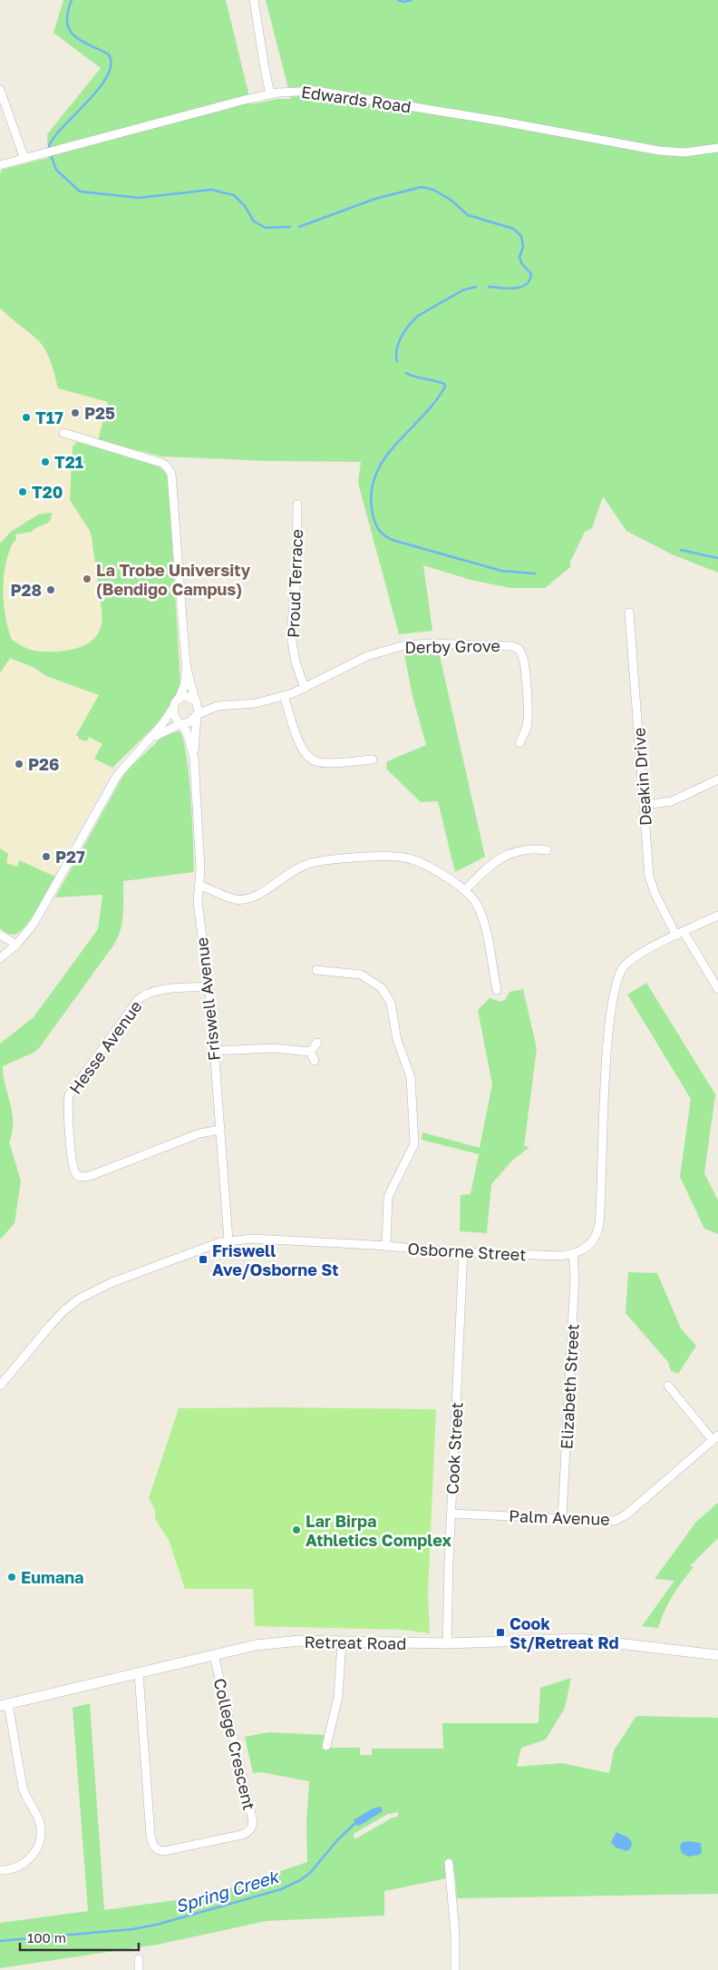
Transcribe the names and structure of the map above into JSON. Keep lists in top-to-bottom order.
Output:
{
  "streets": {
    "street": [
      "Edwards Road",
      "Proud Terrace",
      "Derby Grove",
      "Deakin Drive",
      "Friswell Avenue",
      "Hesse Avenue",
      "Osborne Street",
      "Elizabeth Street",
      "Cook Street",
      "Palm Avenue",
      "Retreat Road",
      "College Crescent"
    ]
  },
  "crossings": [
    ["Proud Terrace", "Derby Grove"],
    ["Derby Grove", "Friswell Avenue"],
    ["Deakin Drive", "Osborne Street"],
    ["Friswell Avenue", "Hesse Avenue"],
    ["Friswell Avenue", "Osborne Street"],
    ["Osborne Street", "Elizabeth Street"],
    ["Osborne Street", "Cook Street"],
    ["Elizabeth Street", "Palm Avenue"],
    ["Cook Street", "Palm Avenue"],
    ["Cook Street", "Retreat Road"],
    ["Retreat Road", "College Crescent"]
  ],
  "water": ["Spring Creek"],
  "places": {
    "other": [
      "P25",
      "T17",
      "T21",
      "T20",
      "La Trobe University (Bendigo Campus)",
      "P28",
      "P26",
      "P27",
      "Lar Birpa Athletics Complex",
      "Eumana"
    ],
    "transit": ["Friswell Ave/Osborne St", "Cook St/Retreat Rd"]
  },
  "scale_bar": "100 m"
}
